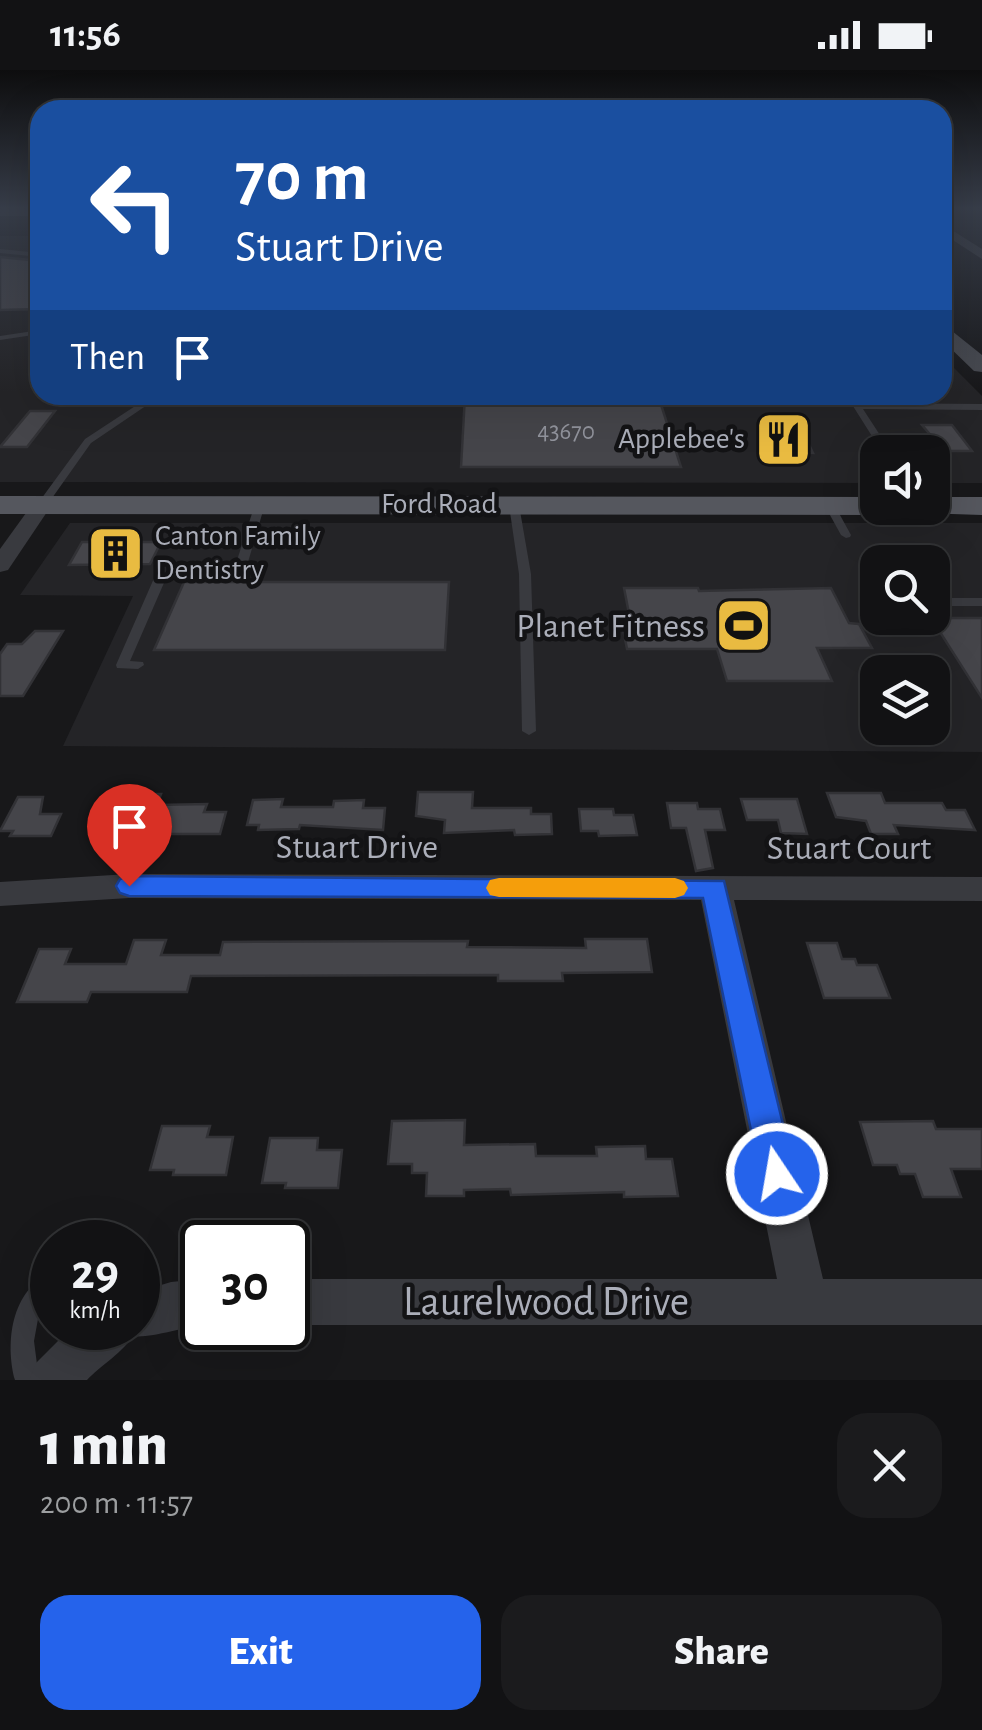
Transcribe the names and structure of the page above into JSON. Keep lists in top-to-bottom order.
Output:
{
  "streets": {
    "main road": ["Ford Road"],
    "street": ["Stuart Drive", "Stuart Court", "Laurelwood Drive"]
  },
  "crossings": [
    ["Stuart Drive", "Stuart Court"]
  ],
  "places": {
    "restaurant": ["Applebee's"],
    "building": ["Canton Family Dentistry"],
    "sports": ["Planet Fitness"]
  },
  "house_numbers": ["43670"],
  "page": {
    "status": "11:56",
    "turn": ["70 m", "Stuart Drive"],
    "then": "Then",
    "speed": "29 km/h",
    "limit": "30",
    "heading": ["1 min", "200 m · 11:57"],
    "buttons": ["Exit", "Share"]
  }
}
